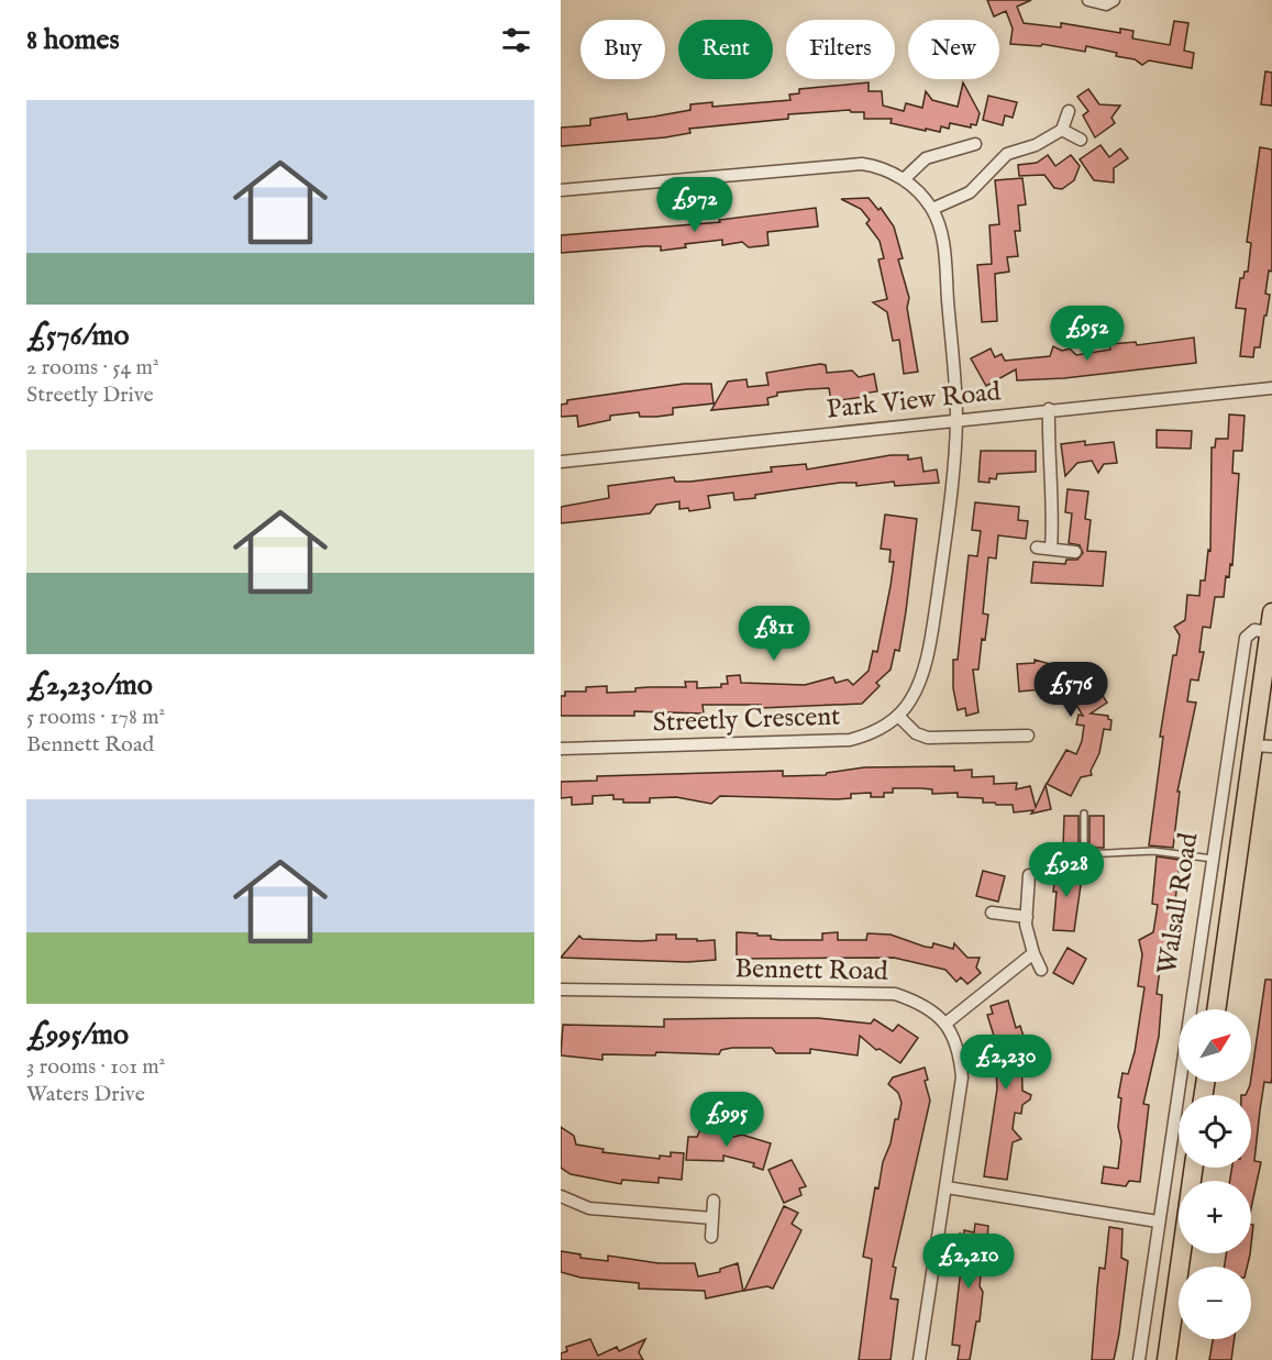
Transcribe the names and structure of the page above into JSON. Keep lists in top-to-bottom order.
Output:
{
  "streets": {
    "main road": ["Walsall Road"],
    "street": ["Park View Road", "Streetly Crescent", "Bennett Road"]
  },
  "crossings": [
    ["Park View Road", "Streetly Crescent"]
  ],
  "north": "top right",
  "page": {
    "heading": "8 homes",
    "chip": [
      "Buy",
      "Rent",
      "Filters",
      "New"
    ],
    "list": [
      {
        "name": "£576/mo",
        "note": "2 rooms · 54 m² · Streetly Drive"
      },
      {
        "name": "£2,230/mo",
        "note": "5 rooms · 178 m² · Bennett Road"
      },
      {
        "name": "£995/mo",
        "note": "3 rooms · 101 m² · Waters Drive"
      }
    ],
    "price": [
      "£972",
      "£952",
      "£811",
      "£576",
      "£928",
      "£2,230",
      "£995",
      "£2,210"
    ],
    "map_buttons": ["+", "−"]
  }
}
